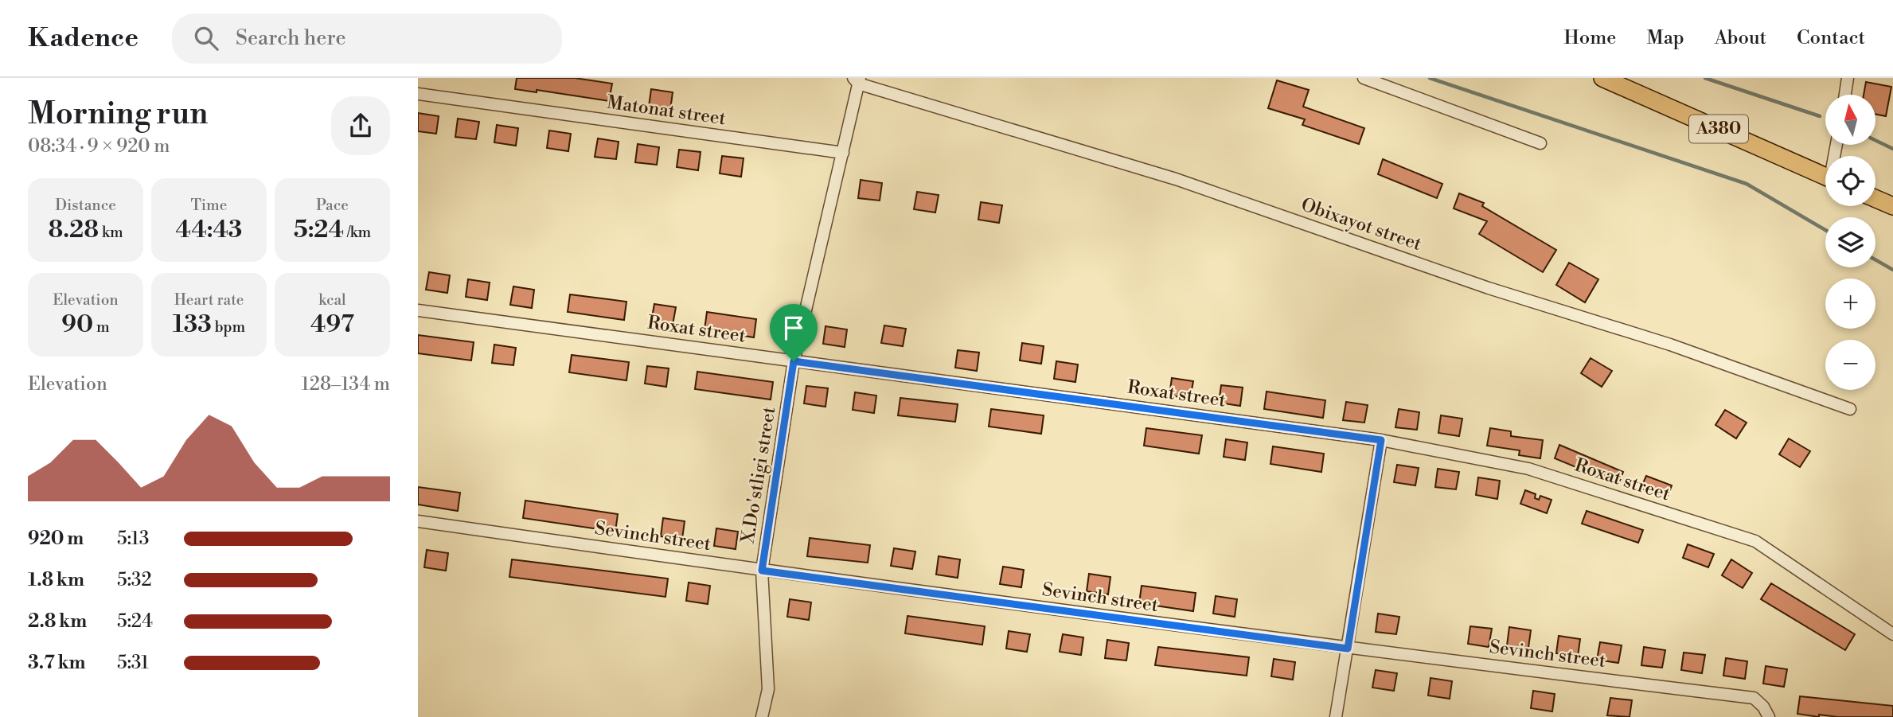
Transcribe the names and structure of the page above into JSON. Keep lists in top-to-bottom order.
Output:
{
  "streets": {
    "highway": ["A380"],
    "street": [
      "Matonat street",
      "Obixayot street",
      "Roxat street",
      "X.Do'stligi street",
      "Sevinch street"
    ]
  },
  "crossings": [
    ["Matonat street", "X.Do'stligi street"],
    ["Obixayot street", "X.Do'stligi street"],
    ["Roxat street", "X.Do'stligi street"],
    ["X.Do'stligi street", "Sevinch street"]
  ],
  "north": "top",
  "page": {
    "header": "Kadence",
    "search": "Search here",
    "nav": [
      "Home",
      "Map",
      "About",
      "Contact"
    ],
    "heading": ["Morning run", "08:34 · 9 × 920 m"],
    "map_buttons": ["+", "−"],
    "stats": [
      ["Distance", "8.28 km"],
      ["Time", "44:43"],
      ["Pace", "5:24 /km"],
      ["Elevation", "90 m"],
      ["Heart rate", "133 bpm"],
      ["kcal", "497"]
    ],
    "chart": ["Elevation", "128–134 m"],
    "list": [
      {
        "name": "920 m",
        "note": "5:13"
      },
      {
        "name": "1.8 km",
        "note": "5:32"
      },
      {
        "name": "2.8 km",
        "note": "5:24"
      },
      {
        "name": "3.7 km",
        "note": "5:31"
      }
    ]
  }
}
